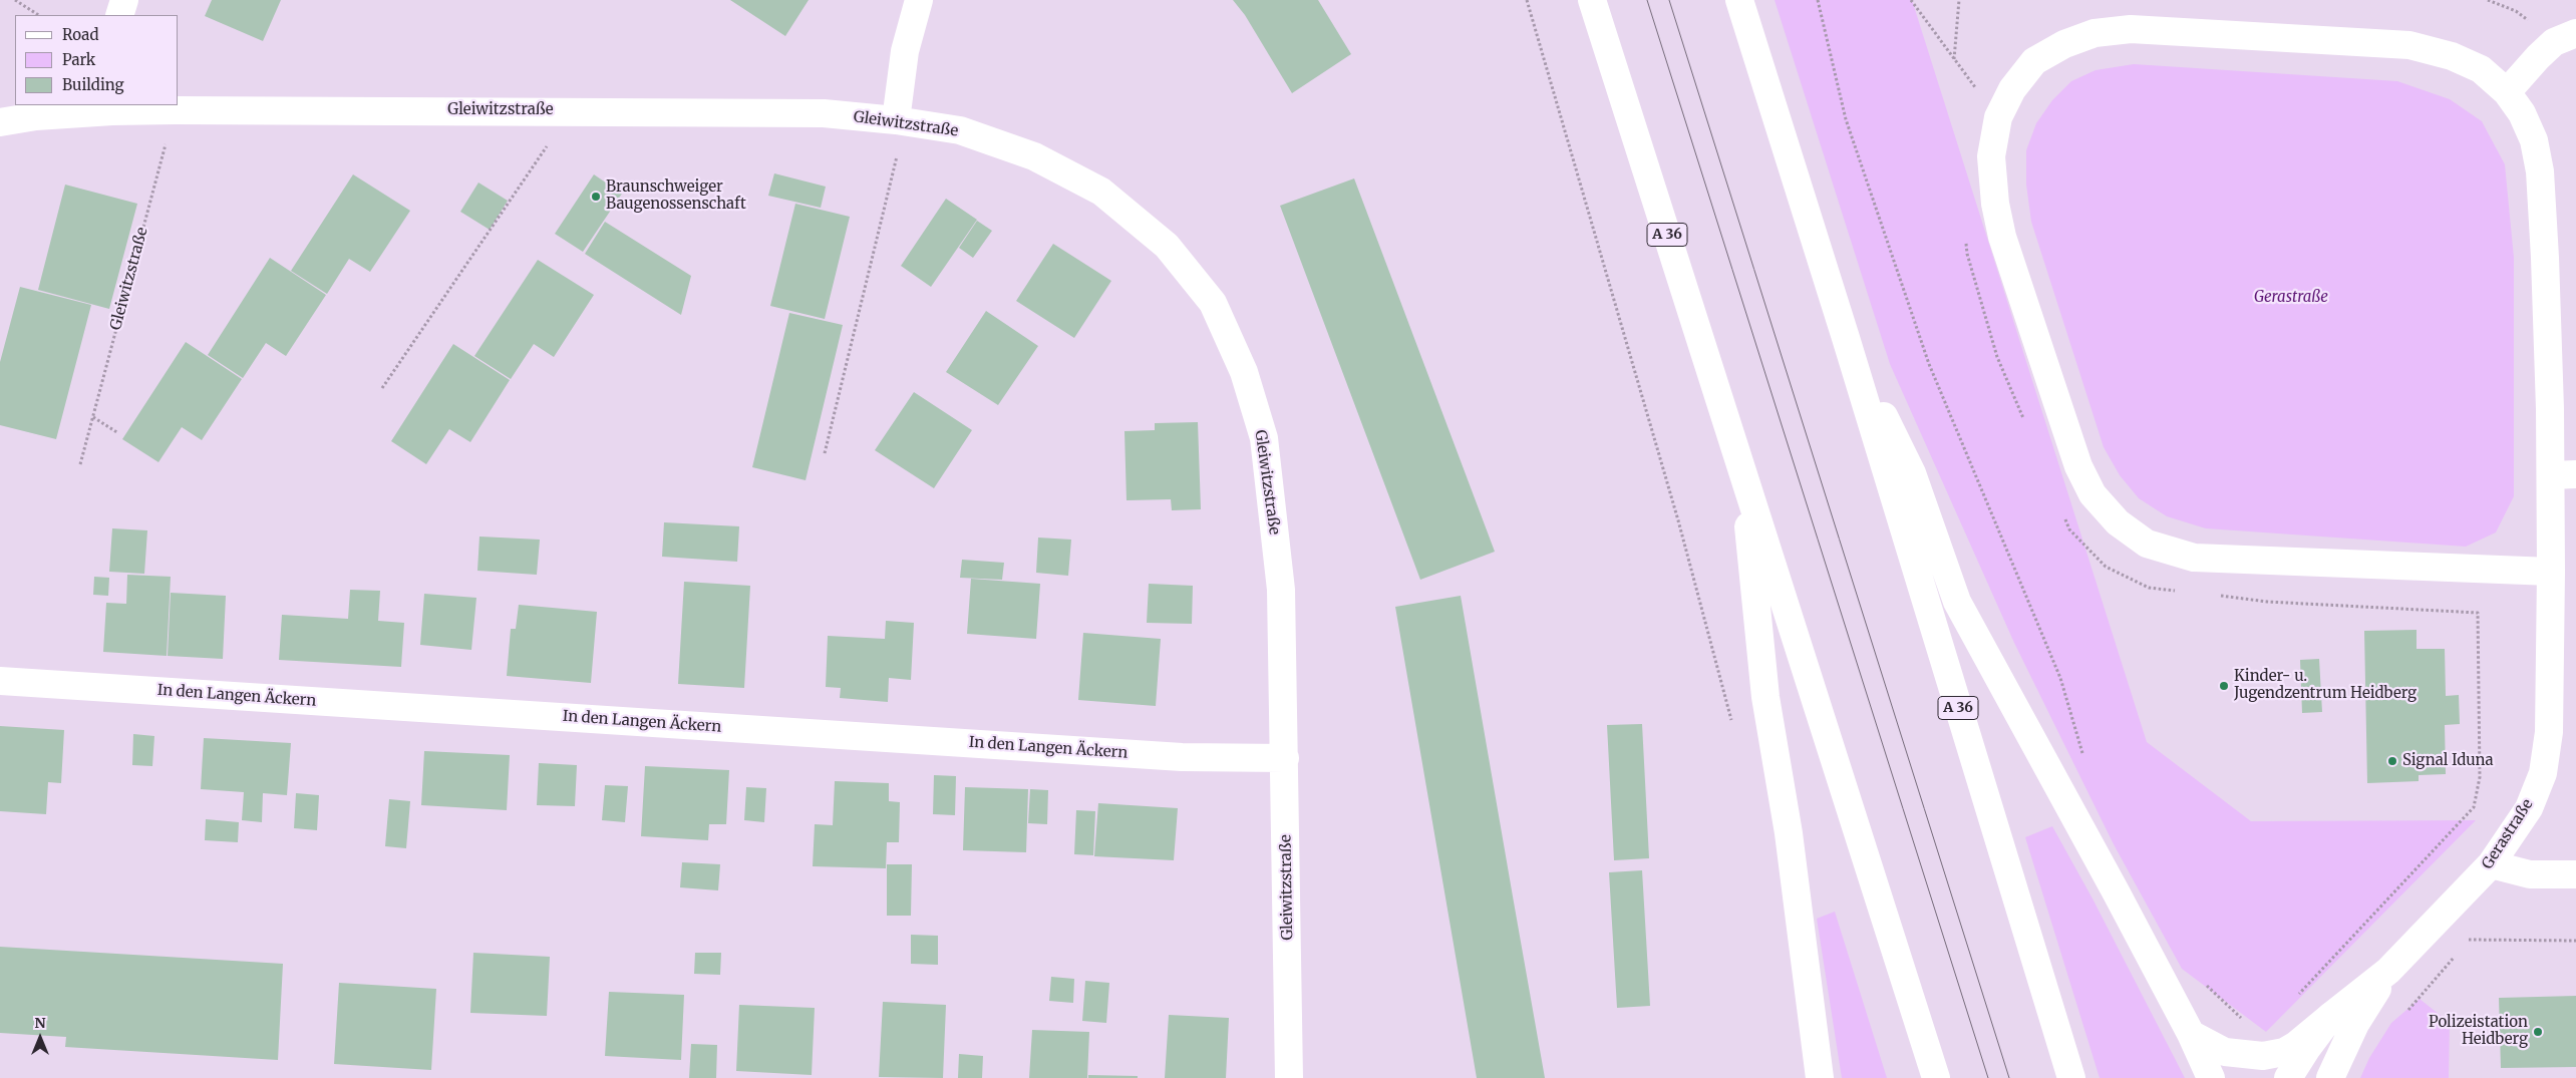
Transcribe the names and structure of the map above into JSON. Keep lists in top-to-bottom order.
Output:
{
  "streets": {
    "main road": [
      "Gleiwitzstraße",
      "A 36",
      "In den Langen Äckern",
      "Gerastraße"
    ]
  },
  "crossings": [
    ["Gleiwitzstraße", "In den Langen Äckern"]
  ],
  "parks": ["Gerastraße"],
  "places": [
    "Braunschweiger Baugenossenschaft",
    "Kinder- u. Jugendzentrum Heidberg",
    "Signal Iduna",
    "Polizeistation Heidberg"
  ],
  "legend": ["Road", "Park", "Building"],
  "north": "top"
}
